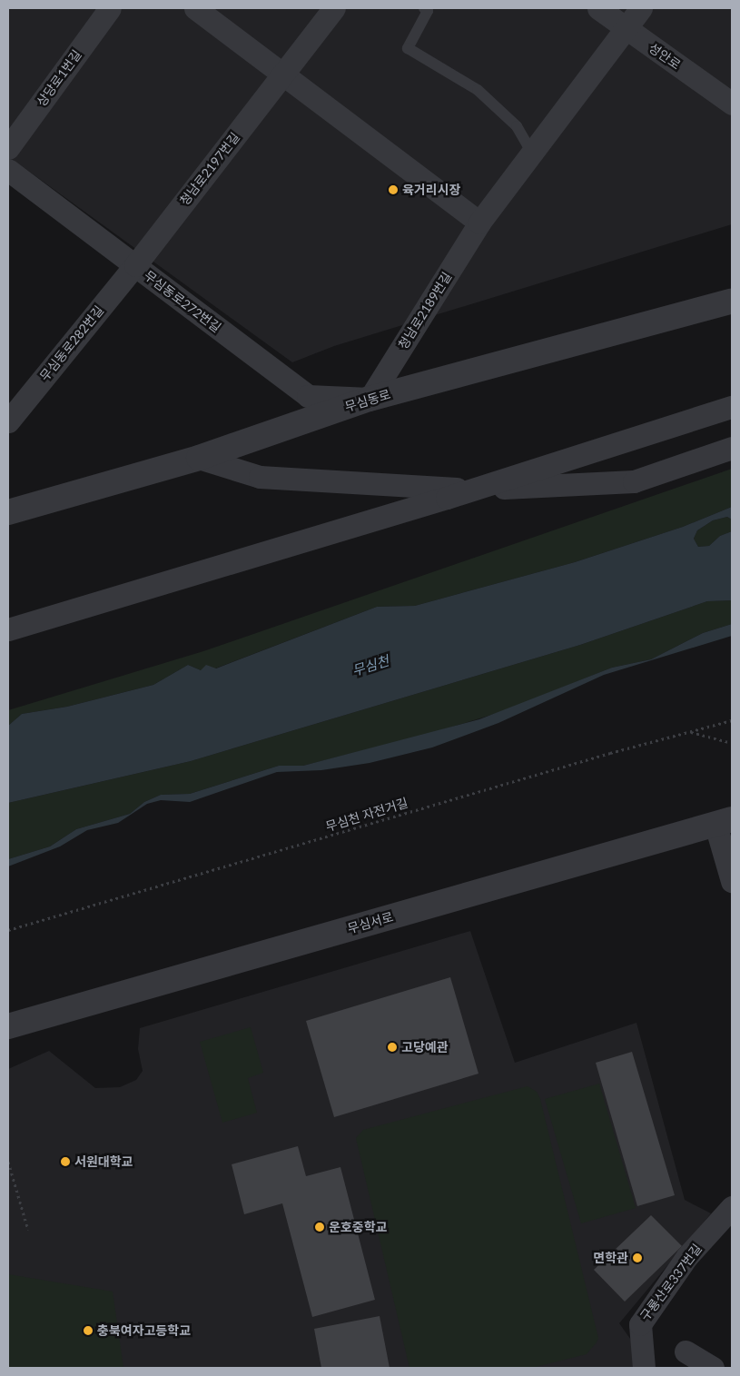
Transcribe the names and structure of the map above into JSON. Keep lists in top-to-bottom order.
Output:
{
  "streets": {
    "street": [
      "성안로",
      "상당로1번길",
      "청남로2197번길",
      "무심동로272번길",
      "청남로2189번길",
      "무심동로282번길",
      "무심동로",
      "무심서로",
      "구룡산로337번길"
    ],
    "path": ["무심천 자전거길"]
  },
  "crossings": [
    ["성안로", "청남로2189번길"],
    ["청남로2197번길", "무심동로272번길"],
    ["청남로2197번길", "무심동로282번길"],
    ["무심동로272번길", "청남로2189번길"],
    ["무심동로272번길", "무심동로282번길"],
    ["무심동로272번길", "무심동로"],
    ["청남로2189번길", "무심동로"]
  ],
  "water": ["무심천"],
  "places": [
    "육거리시장",
    "고당예관",
    "서원대학교",
    "운호중학교",
    "면학관",
    "충북여자고등학교"
  ]
}
